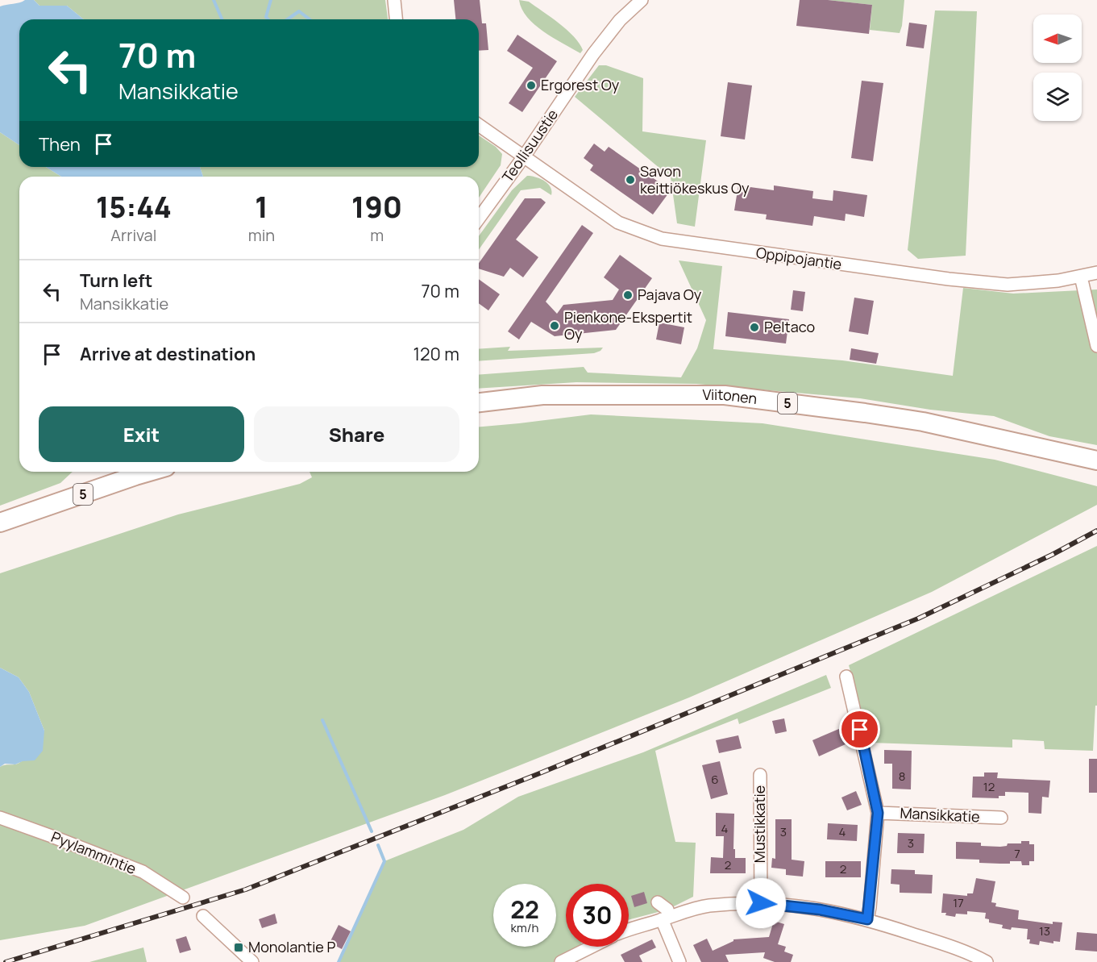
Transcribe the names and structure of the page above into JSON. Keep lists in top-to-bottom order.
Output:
{
  "streets": {
    "highway": ["Viitonen", "5"],
    "street": [
      "Teollisuustie",
      "Oppipojantie",
      "Mansikkatie",
      "Mustikkatie",
      "Pyylammintie"
    ]
  },
  "crossings": [
    ["Teollisuustie", "Oppipojantie"]
  ],
  "places": {
    "other": [
      "Ergorest Oy",
      "Savon keittiökeskus Oy",
      "Pajava Oy",
      "Pienkone-Ekspertit Oy",
      "Peltaco"
    ],
    "transit": ["Monolantie P"]
  },
  "house_numbers": [
    "8",
    "6",
    "12",
    "4",
    "3",
    "4",
    "3",
    "7",
    "2",
    "2",
    "17",
    "13"
  ],
  "north": "left",
  "page": {
    "turn": ["70 m", "Mansikkatie"],
    "then": "Then",
    "eta": [
      "15:44",
      "Arrival",
      "1",
      "min",
      "190",
      "m"
    ],
    "list": [
      {
        "name": "Turn left",
        "note": "Mansikkatie",
        "value": "70 m"
      },
      {
        "name": "Arrive at destination",
        "value": "120 m"
      }
    ],
    "buttons": ["Exit", "Share"],
    "speed": "22 km/h",
    "limit": "30"
  }
}
